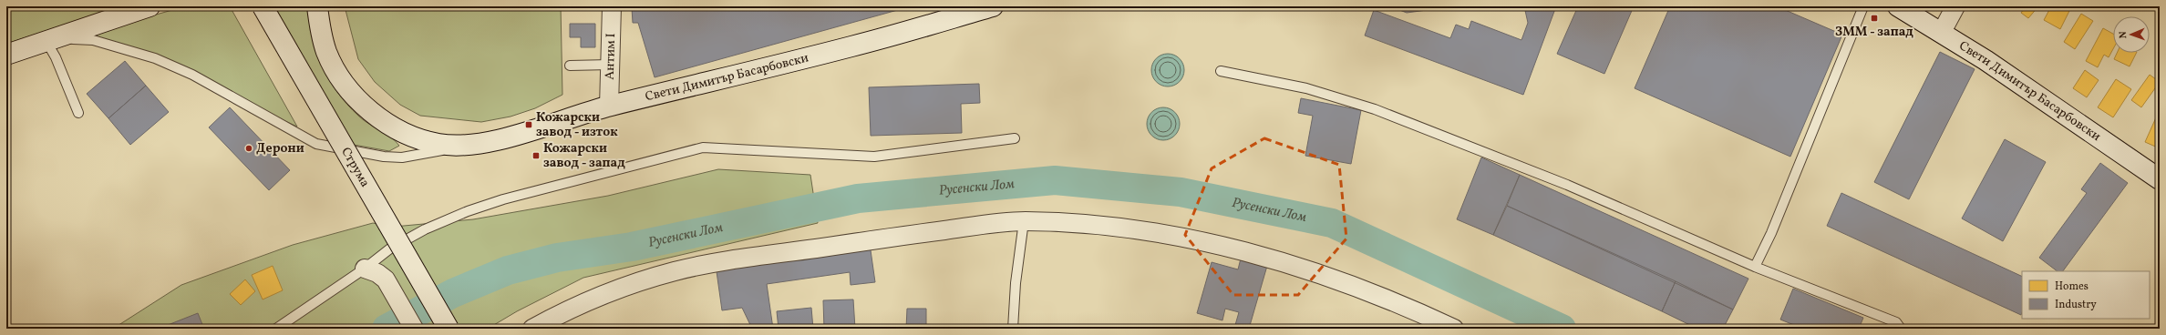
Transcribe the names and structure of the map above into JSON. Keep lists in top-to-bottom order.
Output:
{
  "streets": {
    "street": ["Антим I", "Свети Димитър Басарбовски", "Струма"]
  },
  "crossings": [
    ["Антим I", "Свети Димитър Басарбовски"]
  ],
  "water": ["Русенски Лом"],
  "places": {
    "transit": ["ЗММ - запад", "Кожарски завод - изток", "Кожарски завод - запад"],
    "other": ["Дерони"]
  },
  "legend": ["Homes", "Industry"],
  "north": "left"
}
